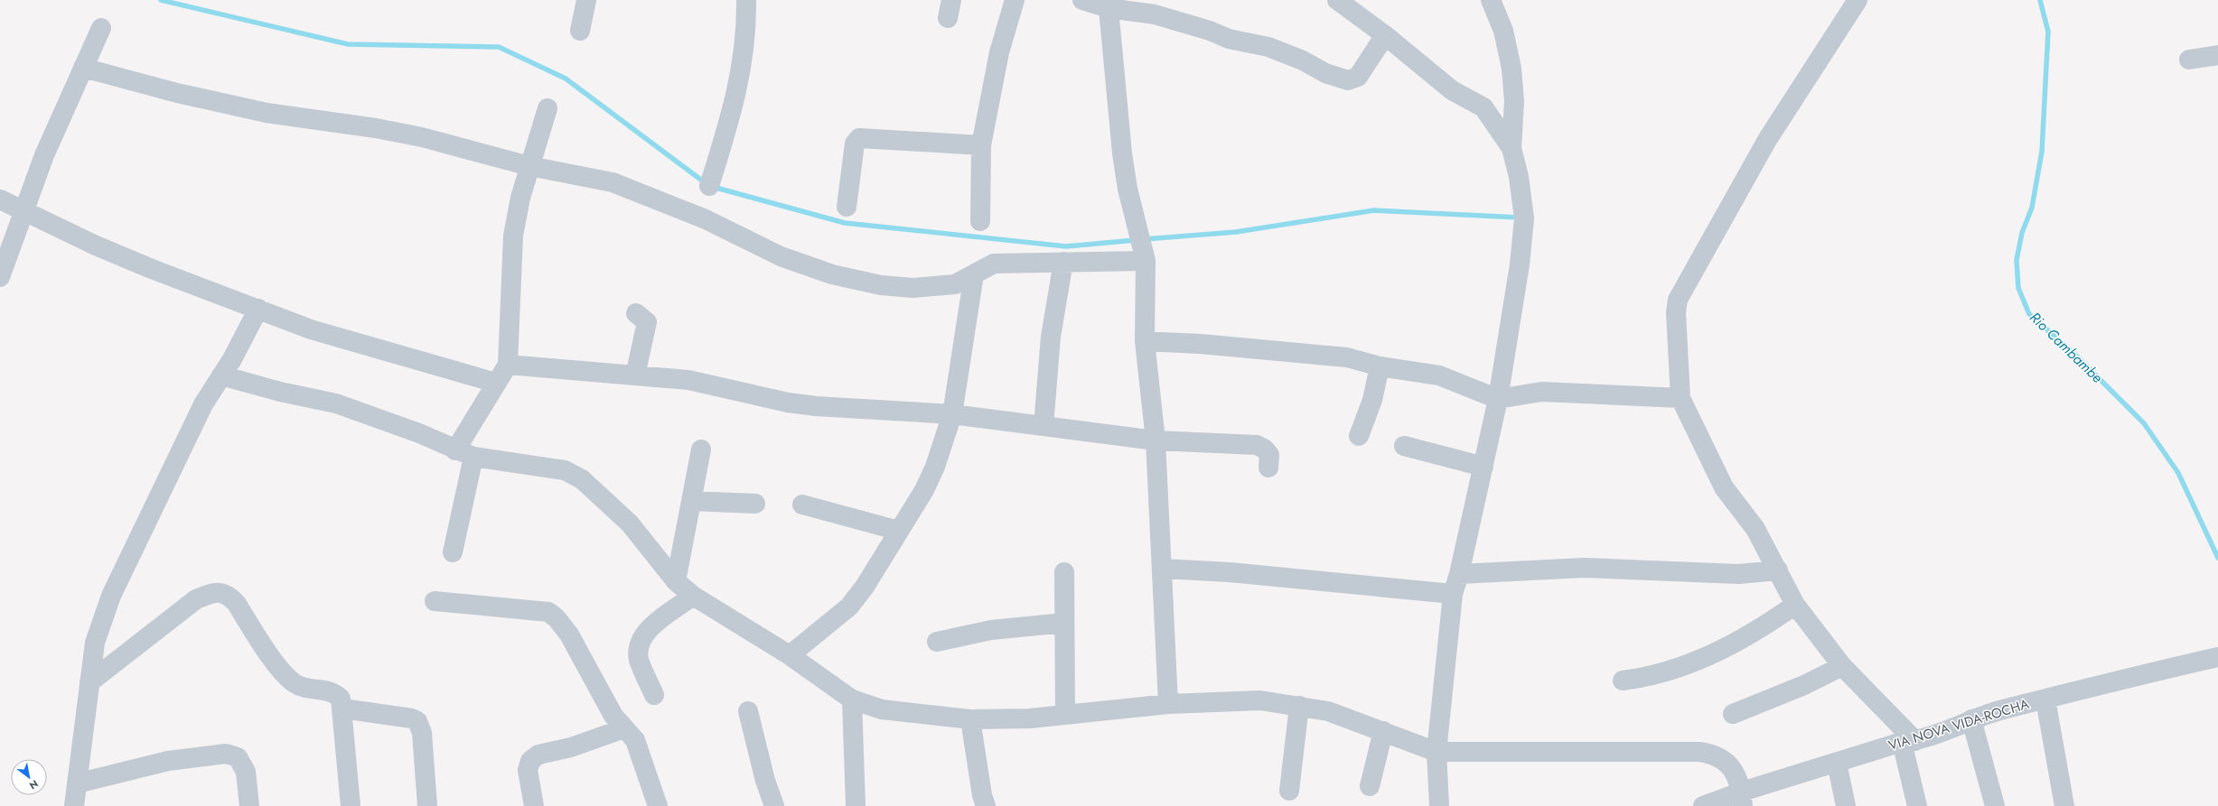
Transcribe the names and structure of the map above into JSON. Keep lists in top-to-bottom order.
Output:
{
  "streets": {
    "street": ["VIA NOVA VIDA-ROCHA"]
  },
  "water": ["Rio Cambambe"],
  "north": "bottom right"
}
